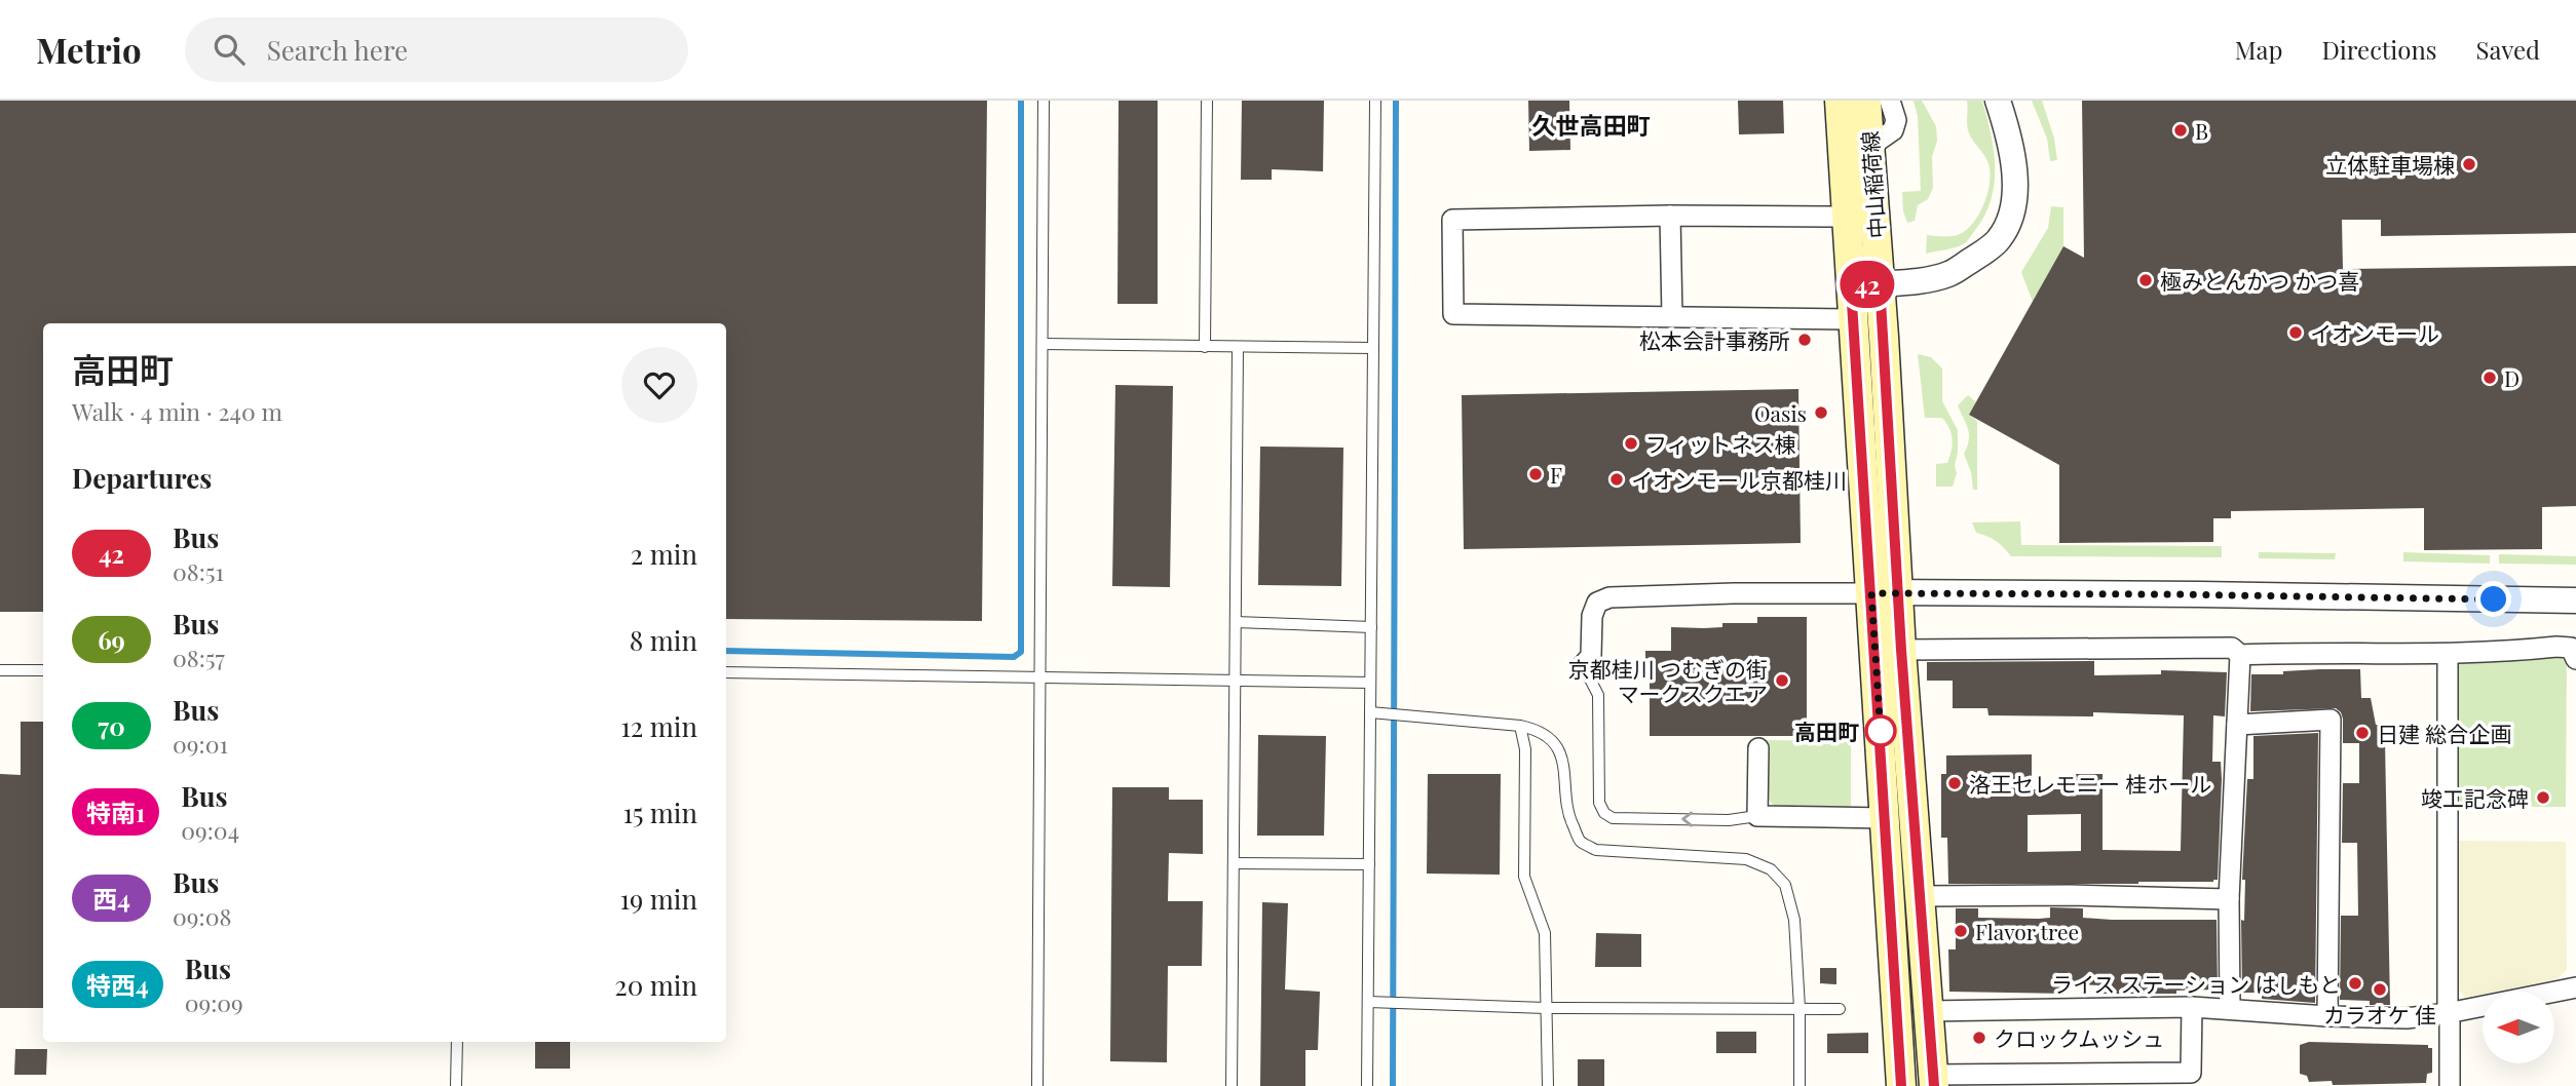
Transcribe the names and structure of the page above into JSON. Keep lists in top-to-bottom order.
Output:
{
  "streets": {
    "main road": ["中山稲荷線"]
  },
  "districts": ["久世高田町"],
  "places": [
    "B",
    "立体駐車場棟",
    "極みとんかつ かつ喜",
    "イオンモール",
    "松本会計事務所",
    "D",
    "Oasis",
    "フィットネス棟",
    "F",
    "イオンモール京都桂川",
    "京都桂川 つむぎの街 マークスクエア",
    "高田町",
    "日建 総合企画",
    "洛王セレモニー 桂ホール",
    "竣工記念碑",
    "Flavor tree",
    "ライス ステーション はしもと",
    "カラオケ 佳",
    "クロックムッシュ"
  ],
  "lines": ["bus line 42"],
  "north": "left",
  "page": {
    "header": "Metrio",
    "search": "Search here",
    "nav": ["Map", "Directions", "Saved"],
    "on_map": "42",
    "heading": [
      ["高田町", "Walk · 4 min · 240 m"],
      "Departures"
    ],
    "list": [
      {
        "mark": "42",
        "name": "Bus",
        "note": "08:51",
        "value": "2 min"
      },
      {
        "mark": "69",
        "name": "Bus",
        "note": "08:57",
        "value": "8 min"
      },
      {
        "mark": "70",
        "name": "Bus",
        "note": "09:01",
        "value": "12 min"
      },
      {
        "mark": "特南1",
        "name": "Bus",
        "note": "09:04",
        "value": "15 min"
      },
      {
        "mark": "西4",
        "name": "Bus",
        "note": "09:08",
        "value": "19 min"
      },
      {
        "mark": "特西4",
        "name": "Bus",
        "note": "09:09",
        "value": "20 min"
      }
    ]
  }
}
